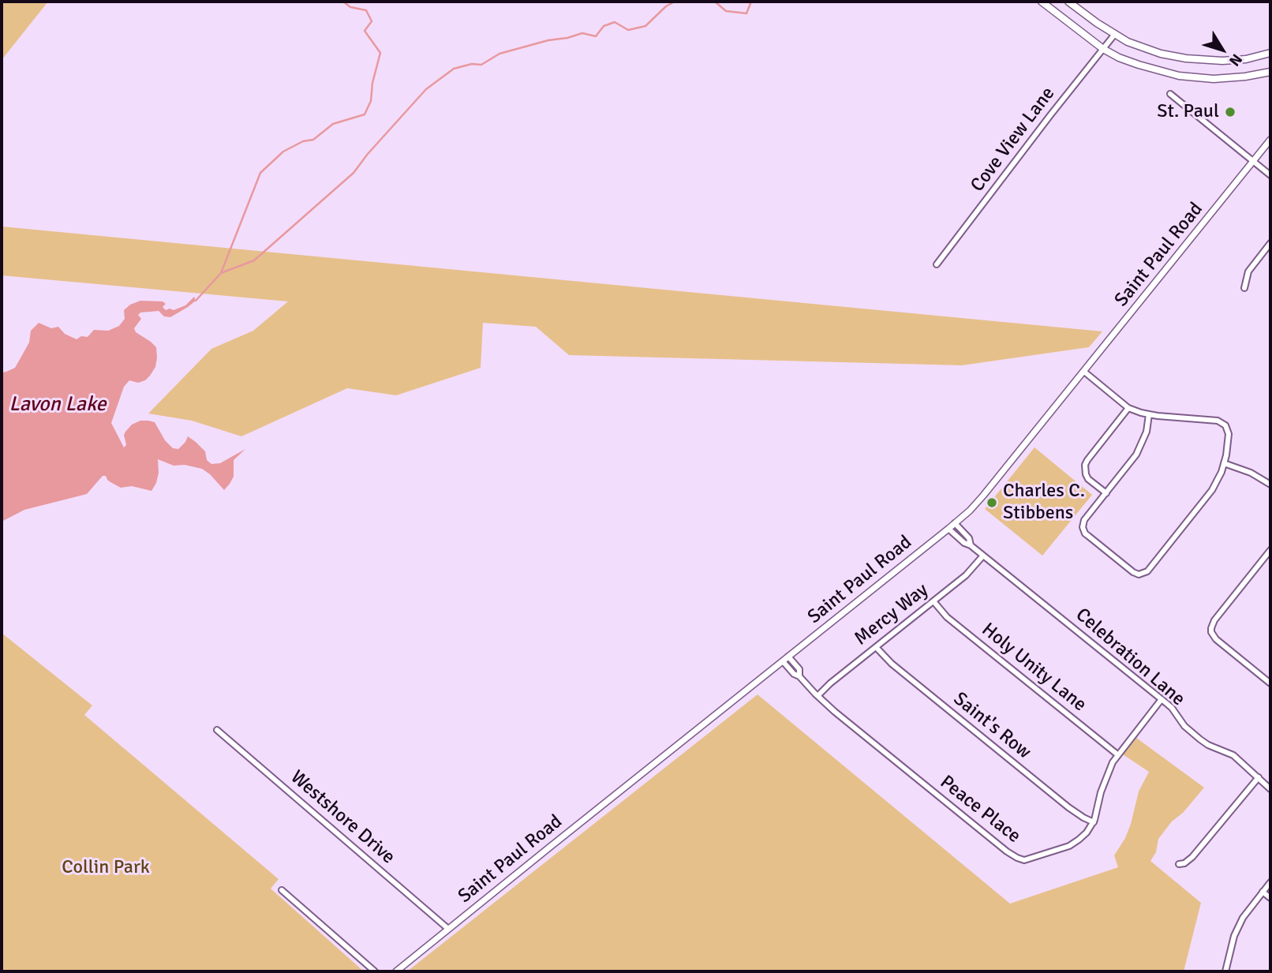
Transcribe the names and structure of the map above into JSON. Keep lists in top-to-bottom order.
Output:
{
  "streets": {
    "street": [
      "Cove View Lane",
      "Saint Paul Road",
      "Mercy Way",
      "Celebration Lane",
      "Holy Unity Lane",
      "Saint's Row",
      "Peace Place",
      "Westshore Drive"
    ]
  },
  "crossings": [
    ["Saint Paul Road", "Celebration Lane"],
    ["Saint Paul Road", "Peace Place"],
    ["Saint Paul Road", "Westshore Drive"],
    ["Mercy Way", "Celebration Lane"],
    ["Mercy Way", "Holy Unity Lane"],
    ["Mercy Way", "Saint's Row"],
    ["Mercy Way", "Peace Place"],
    ["Celebration Lane", "Peace Place"],
    ["Holy Unity Lane", "Peace Place"],
    ["Saint's Row", "Peace Place"]
  ],
  "water": ["Lavon Lake"],
  "parks": ["Collin Park"],
  "places": ["St. Paul", "Charles C. Stibbens"],
  "north": "bottom right"
}
